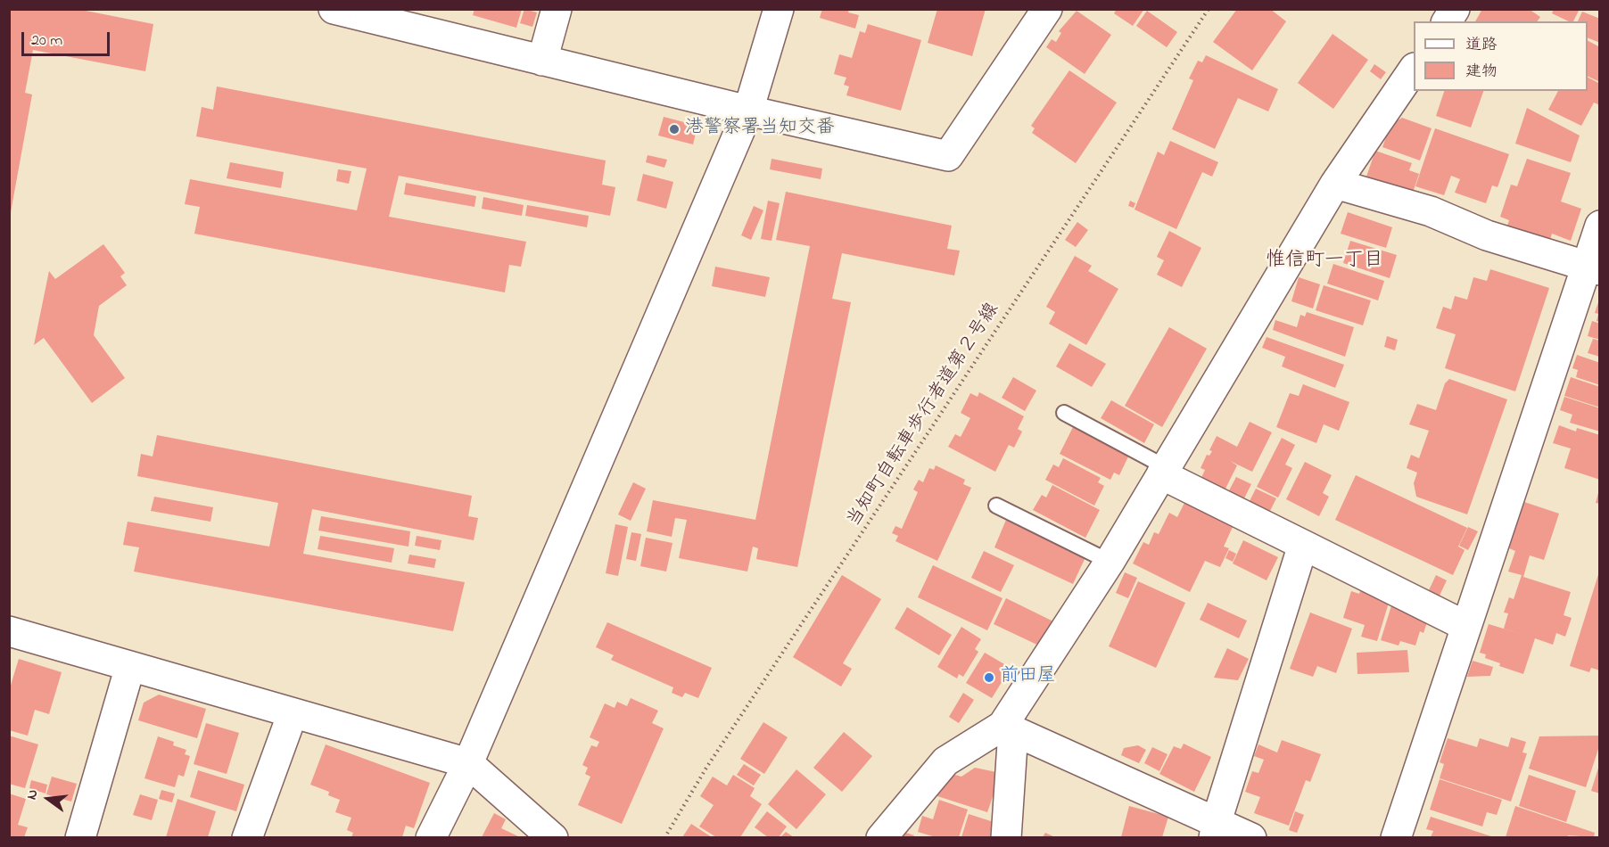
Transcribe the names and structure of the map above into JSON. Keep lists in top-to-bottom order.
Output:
{
  "streets": {
    "path": ["当知町自転車歩行者道第２号線"]
  },
  "districts": ["惟信町一丁目"],
  "places": ["港警察署当知交番", "前田屋"],
  "legend": ["道路", "建物"],
  "scale_bar": "20 m",
  "north": "left"
}
